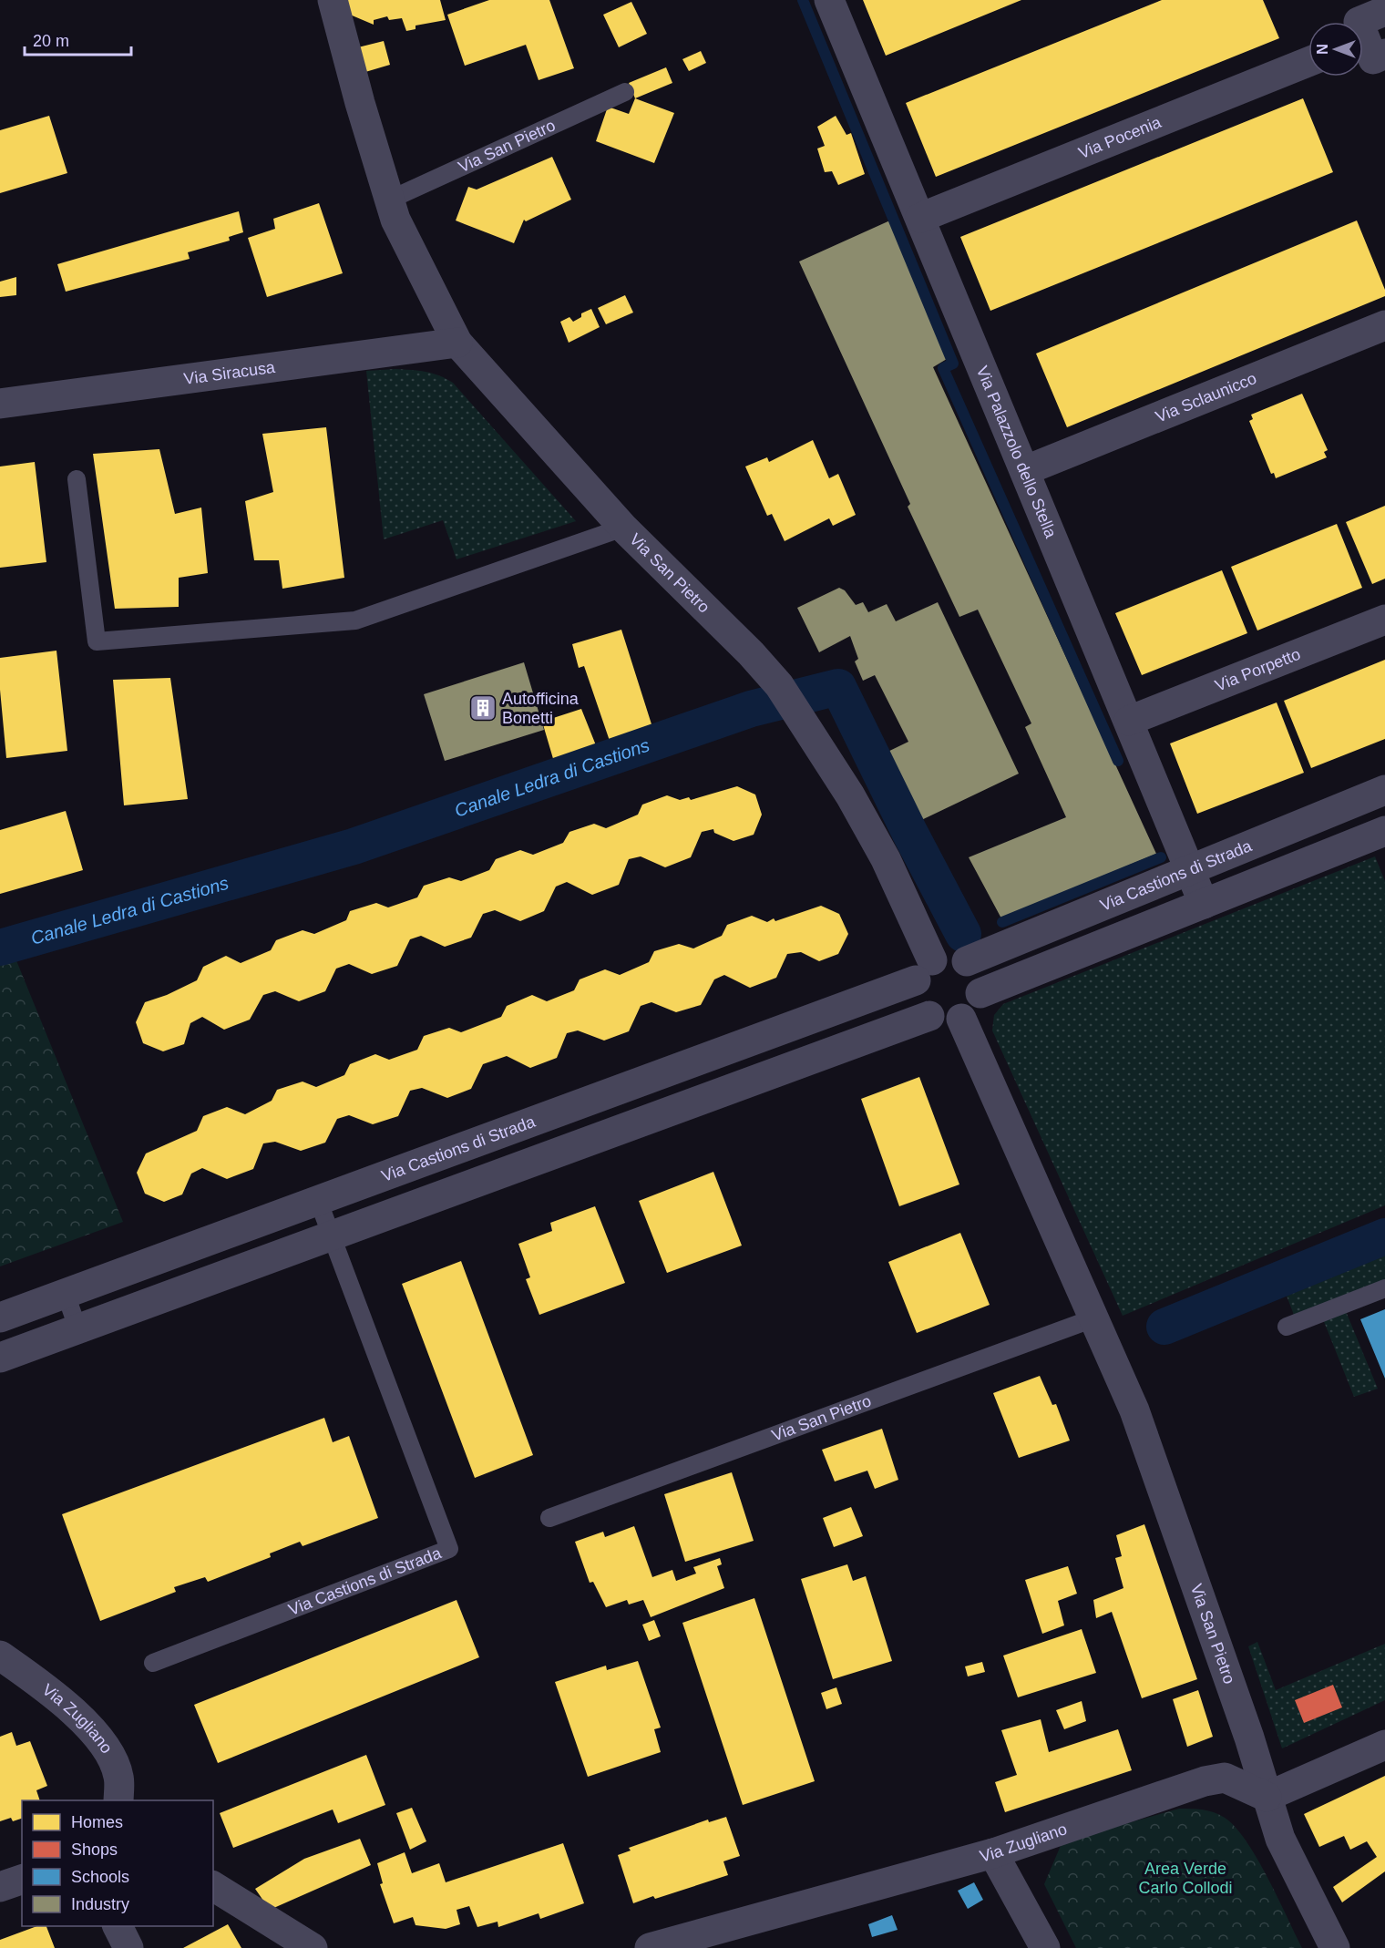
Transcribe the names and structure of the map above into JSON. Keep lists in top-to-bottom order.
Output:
{
  "streets": {
    "street": [
      "Via Pocenia",
      "Via San Pietro",
      "Via Siracusa",
      "Via Sclaunicco",
      "Via Palazzolo dello Stella",
      "Via Porpetto",
      "Via Castions di Strada",
      "Via Zugliano"
    ]
  },
  "crossings": [
    ["Via Pocenia", "Via Palazzolo dello Stella"],
    ["Via San Pietro", "Via Siracusa"],
    ["Via San Pietro", "Via Castions di Strada"],
    ["Via San Pietro", "Via Zugliano"],
    ["Via Sclaunicco", "Via Palazzolo dello Stella"],
    ["Via Palazzolo dello Stella", "Via Porpetto"],
    ["Via Palazzolo dello Stella", "Via Castions di Strada"]
  ],
  "water": ["Canale Ledra di Castions"],
  "parks": ["Area Verde Carlo Collodi"],
  "places": {
    "building": ["Autofficina Bonetti"]
  },
  "legend": [
    "Homes",
    "Shops",
    "Schools",
    "Industry"
  ],
  "scale_bar": "20 m",
  "north": "left"
}
